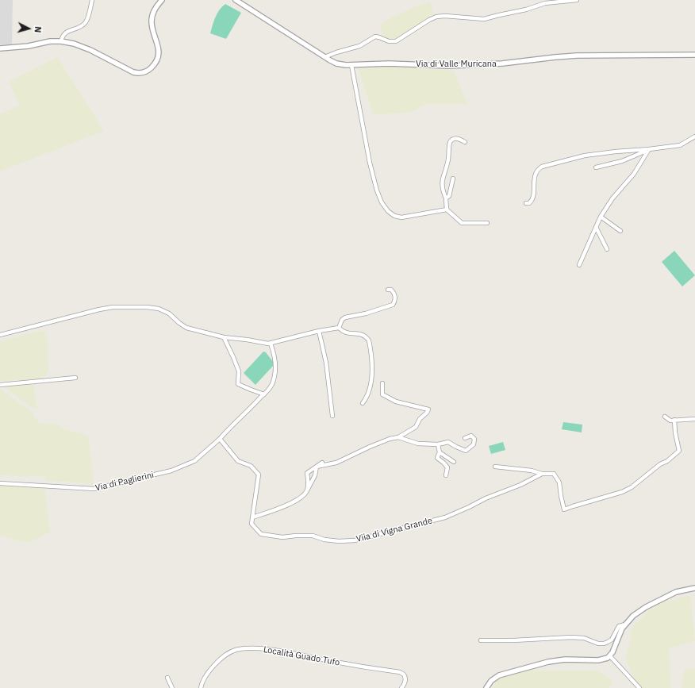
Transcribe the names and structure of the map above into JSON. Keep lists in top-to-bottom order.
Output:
{
  "streets": {
    "street": [
      "Via di Valle Muricana",
      "Via di Paglierini",
      "Viia di Vigna Grande",
      "Località Guado Tufo"
    ]
  },
  "north": "right"
}
